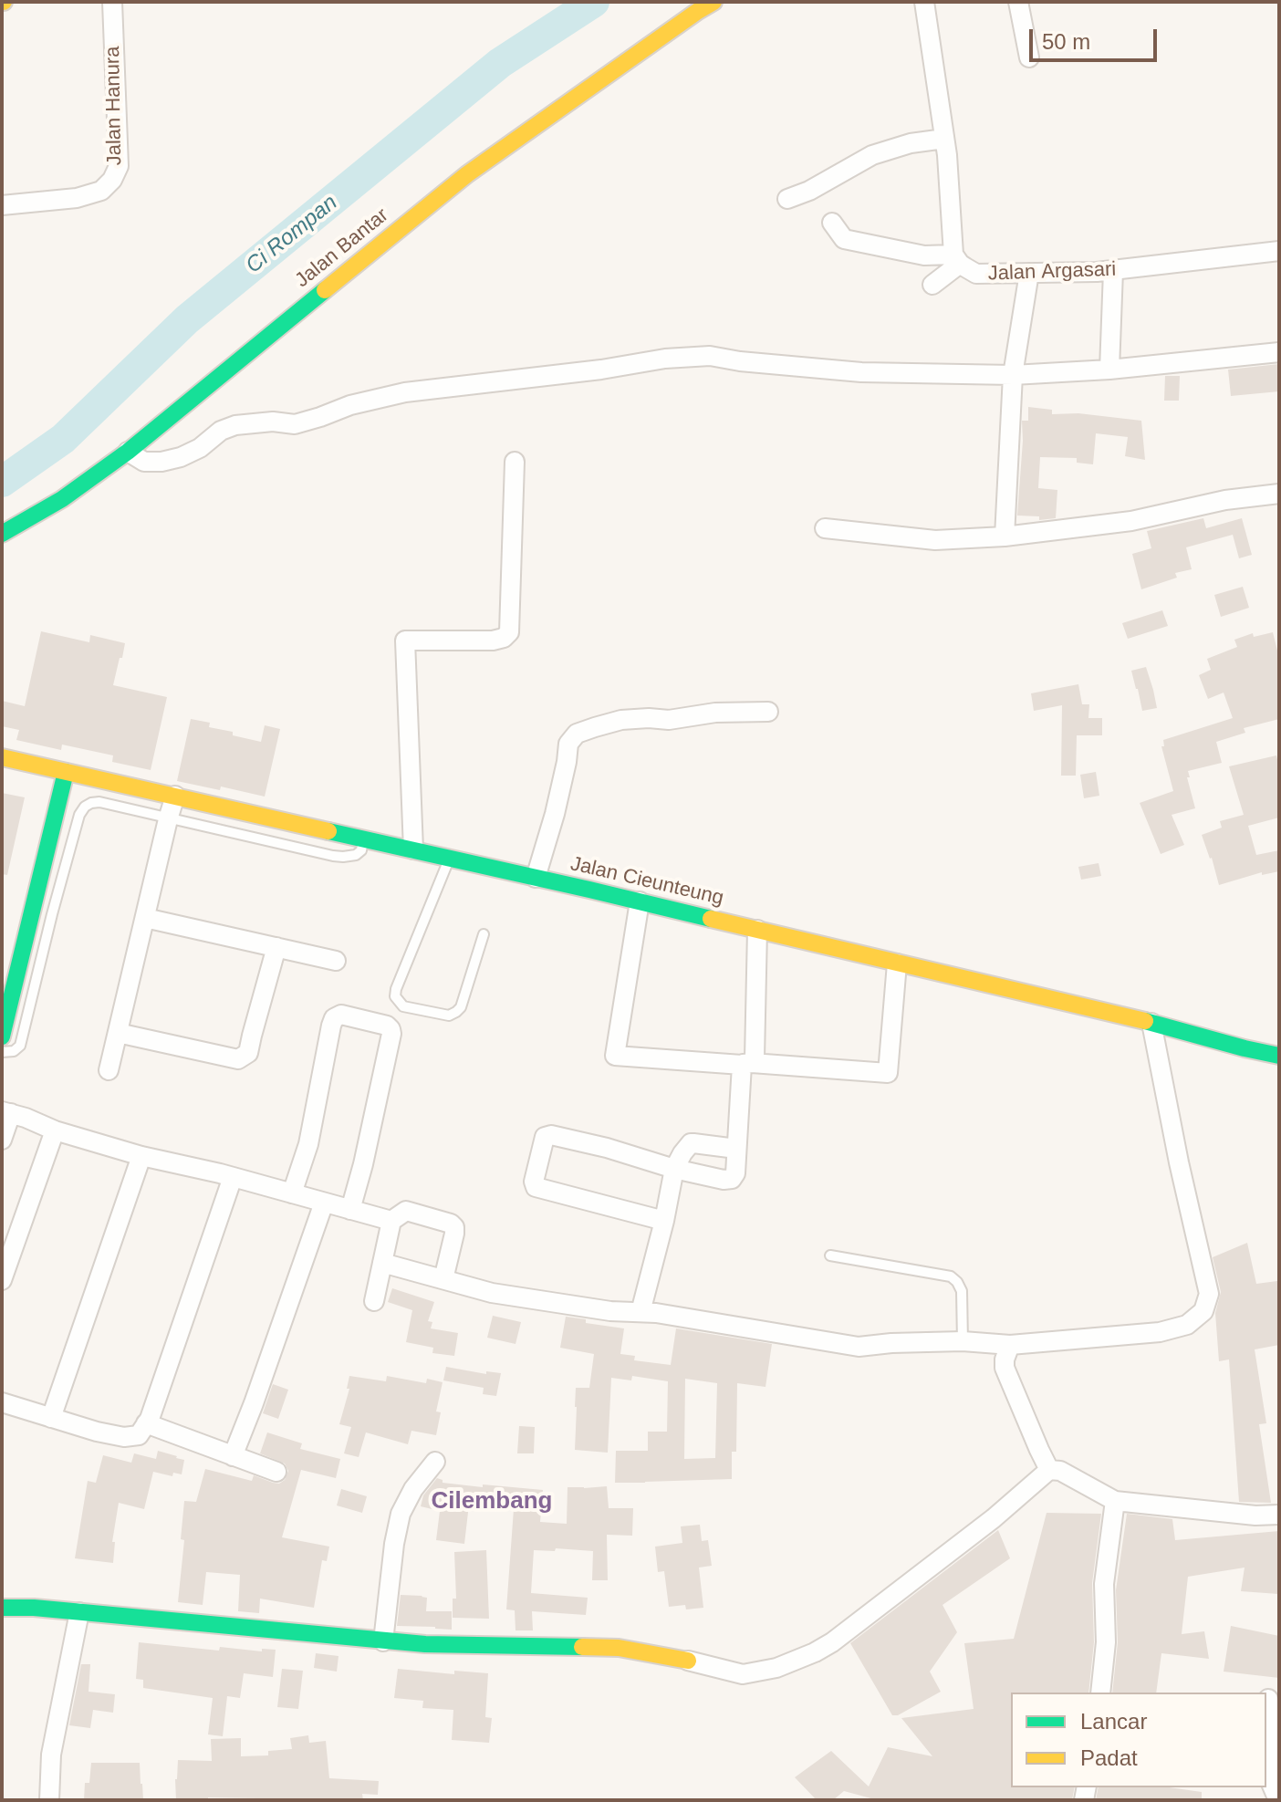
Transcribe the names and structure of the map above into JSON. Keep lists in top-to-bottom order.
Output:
{
  "streets": {
    "street": [
      "Jalan Hanura",
      "Jalan Bantar",
      "Jalan Argasari",
      "Jalan Cieunteung"
    ]
  },
  "districts": ["Cilembang"],
  "water": ["Ci Rompan"],
  "legend": ["Lancar", "Padat"],
  "scale_bar": "50 m"
}
